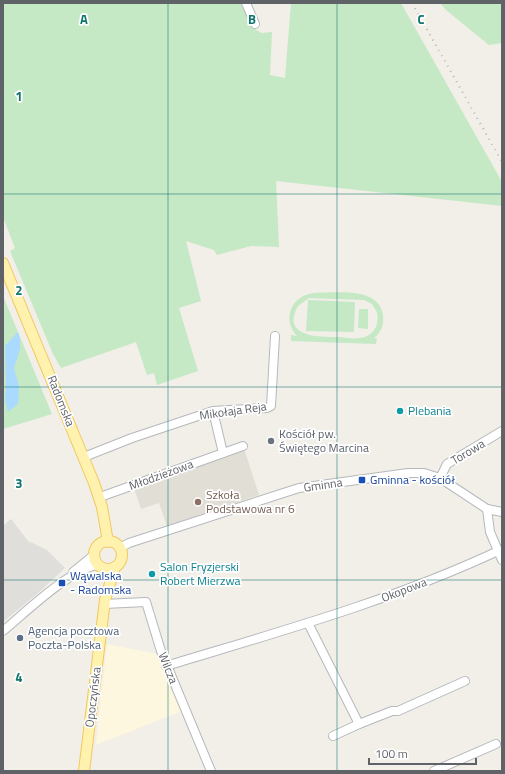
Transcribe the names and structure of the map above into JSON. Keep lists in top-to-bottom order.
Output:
{
  "streets": {
    "main road": ["Radomska", "Opoczyńska"],
    "street": [
      "Mikołaja Reja",
      "Torowa",
      "Młodzieżowa",
      "Gminna",
      "Okopowa",
      "Wilcza"
    ]
  },
  "crossings": [
    ["Radomska", "Mikołaja Reja"],
    ["Radomska", "Młodzieżowa"],
    ["Radomska", "Gminna"],
    ["Radomska", "Opoczyńska"],
    ["Torowa", "Gminna"],
    ["Gminna", "Opoczyńska"],
    ["Okopowa", "Wilcza"],
    ["Wilcza", "Opoczyńska"]
  ],
  "places": {
    "other": [
      "Plebania",
      "Kościół pw. Świętego Marcina",
      "Szkoła Podstawowa nr 6",
      "Salon Fryzjerski Robert Mierzwa",
      "Agencja pocztowa Poczta-Polska"
    ],
    "transit": ["Gminna - kościół", "Wąwalska - Radomska"]
  },
  "scale_bar": "100 m",
  "grid": {
    "columns": ["A", "B", "C"],
    "rows": [
      "1",
      "2",
      "3",
      "4"
    ]
  }
}
